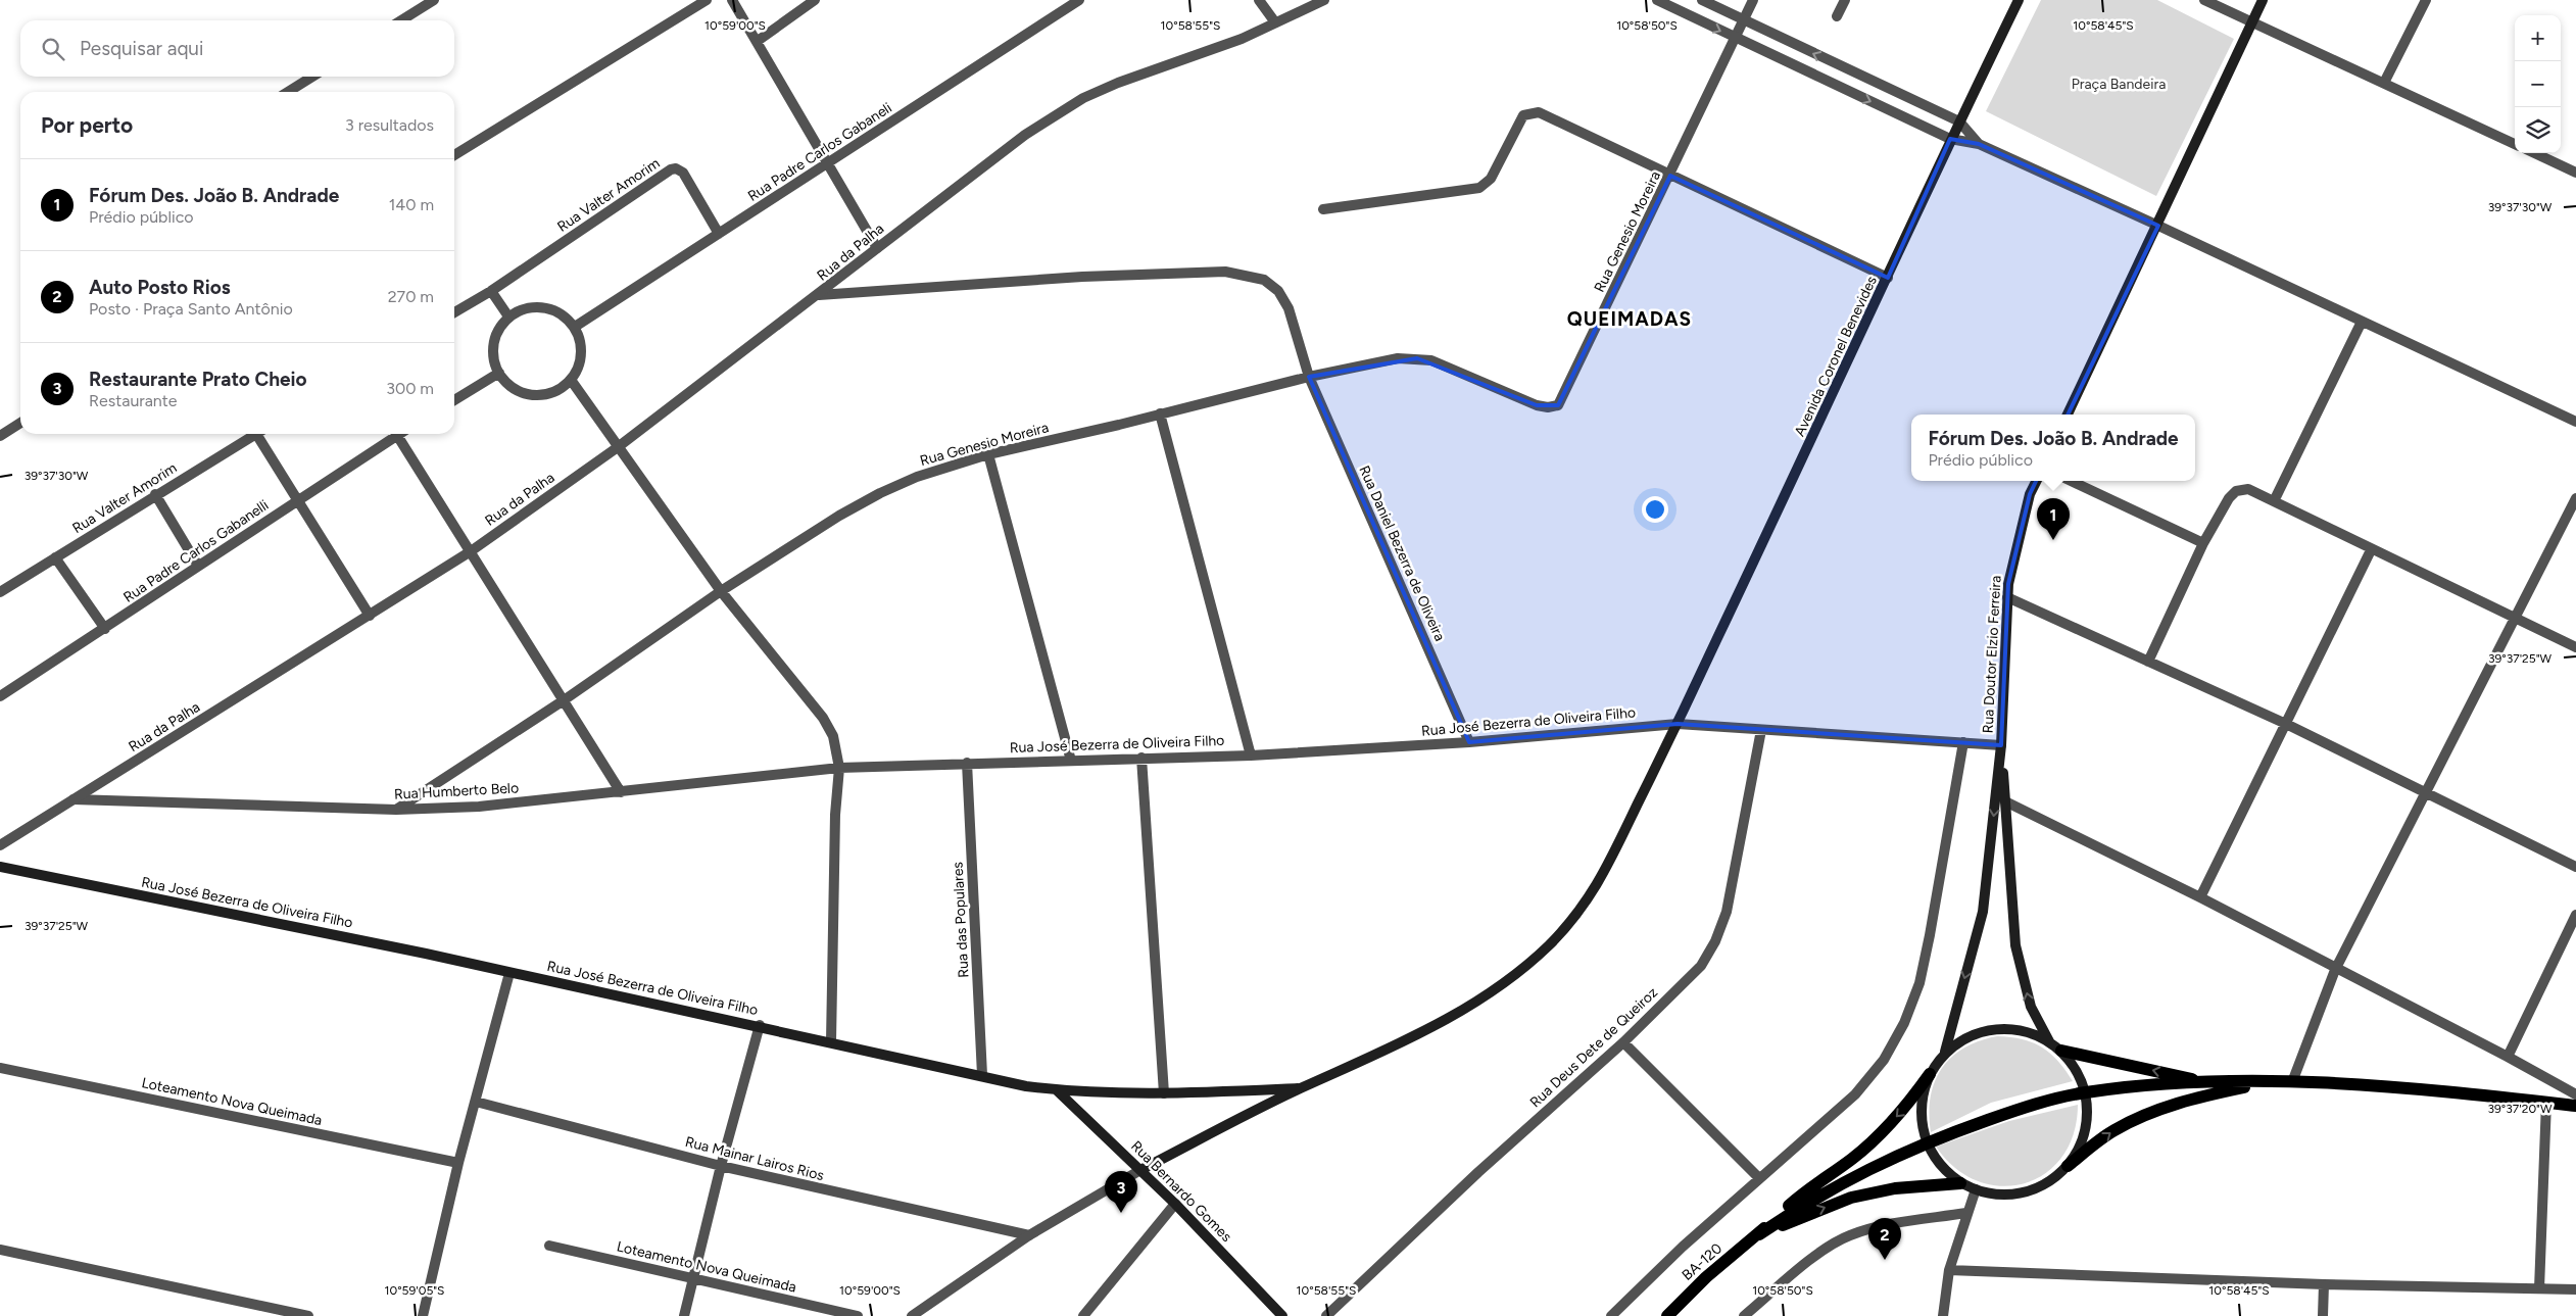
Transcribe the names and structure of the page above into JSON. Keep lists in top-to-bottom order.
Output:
{
  "streets": {
    "main road": [
      "Avenida Coronel Benevides",
      "Rua Doutor Elzio Ferreira",
      "Rua José Bezerra de Oliveira Filho",
      "Rua Bernardo Gomes",
      "BA-120"
    ],
    "street": [
      "Rua Padre Carlos Gabaneli",
      "Rua Valter Amorim",
      "Rua Genesio Moreira",
      "Rua da Palha",
      "Rua Padre Carlos Gabanelli",
      "Rua Daniel Bezerra de Oliveira",
      "Rua Humberto Belo",
      "Rua das Populares",
      "Rua Deus Dete de Queiroz",
      "Loteamento Nova Queimada",
      "Rua Mainar Lairos Rios"
    ]
  },
  "crossings": [
    ["Rua Padre Carlos Gabaneli", "Rua Valter Amorim"],
    ["Rua Genesio Moreira", "Rua Daniel Bezerra de Oliveira"],
    ["Rua da Palha", "Rua Humberto Belo"],
    ["Avenida Coronel Benevides", "Rua José Bezerra de Oliveira Filho"],
    ["Rua Daniel Bezerra de Oliveira", "Rua José Bezerra de Oliveira Filho"],
    ["Rua José Bezerra de Oliveira Filho", "Rua Humberto Belo"],
    ["Rua José Bezerra de Oliveira Filho", "Rua das Populares"],
    ["Rua José Bezerra de Oliveira Filho", "Rua Bernardo Gomes"]
  ],
  "districts": ["QUEIMADAS"],
  "parks": ["Praça Bandeira"],
  "page": {
    "map_buttons": ["+", "−"],
    "search": "Pesquisar aqui",
    "heading": ["Por perto", "3 resultados"],
    "list": [
      {
        "mark": "1",
        "name": "Fórum Des. João B. Andrade",
        "note": "Prédio público",
        "value": "140 m"
      },
      {
        "mark": "2",
        "name": "Auto Posto Rios",
        "note": "Posto · Praça Santo Antônio",
        "value": "270 m"
      },
      {
        "mark": "3",
        "name": "Restaurante Prato Cheio",
        "note": "Restaurante",
        "value": "300 m"
      }
    ],
    "popup": ["Fórum Des. João B. Andrade", "Prédio público"],
    "pins": ["1", "3", "2"]
  },
  "coordinates": [
    "10°59'00\"S",
    "10°58'55\"S",
    "10°58'50\"S",
    "10°58'45\"S",
    "39°37'30\"W",
    "39°37'25\"W",
    "39°37'20\"W",
    "10°59'05\"S"
  ]
}
